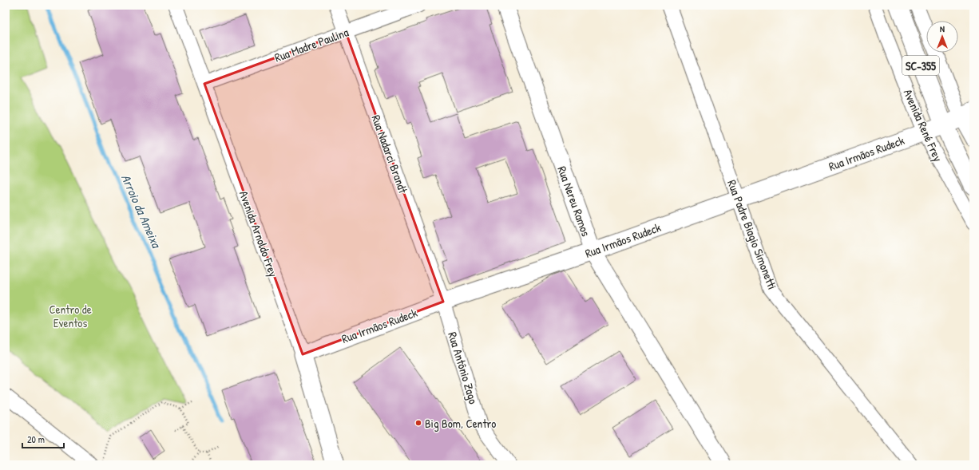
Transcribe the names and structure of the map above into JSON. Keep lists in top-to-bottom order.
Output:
{
  "streets": {
    "main road": ["SC-355", "Avenida René Frey"],
    "street": [
      "Rua Madre Paulina",
      "Rua Irmãos Rudeck",
      "Rua Nadarci Brandt",
      "Rua Nereu Ramos",
      "Avenida Arnoldo Frey",
      "Rua Padre Biagio Simonetti",
      "Rua Antônio Zago"
    ]
  },
  "crossings": [
    ["Rua Madre Paulina", "Rua Nadarci Brandt"],
    ["Rua Madre Paulina", "Avenida Arnoldo Frey"],
    ["Avenida René Frey", "Rua Irmãos Rudeck"],
    ["Rua Irmãos Rudeck", "Rua Nadarci Brandt"],
    ["Rua Irmãos Rudeck", "Rua Nereu Ramos"],
    ["Rua Irmãos Rudeck", "Avenida Arnoldo Frey"],
    ["Rua Irmãos Rudeck", "Rua Padre Biagio Simonetti"],
    ["Rua Irmãos Rudeck", "Rua Antônio Zago"],
    ["Rua Nadarci Brandt", "Rua Antônio Zago"]
  ],
  "water": ["Arroio da Ameixa"],
  "parks": ["Centro de Eventos"],
  "places": ["Big Bom, Centro"],
  "scale_bar": "20 m",
  "north": "top"
}
